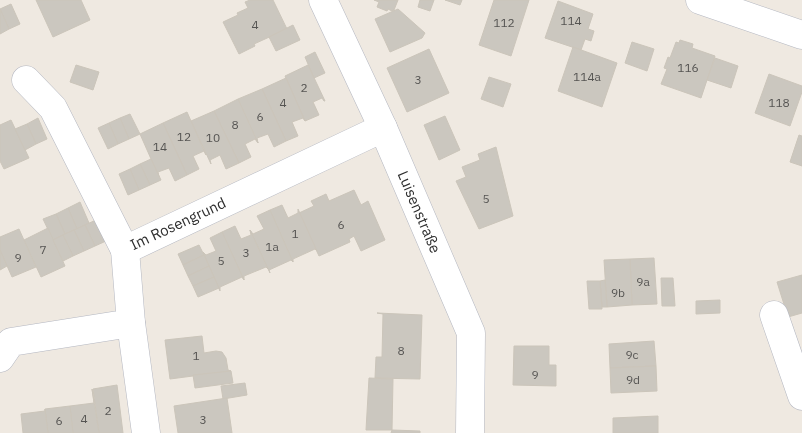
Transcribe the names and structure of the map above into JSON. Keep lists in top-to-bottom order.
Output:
{
  "streets": {
    "street": ["Luisenstraße", "Im Rosengrund"]
  },
  "crossings": [
    ["Luisenstraße", "Im Rosengrund"]
  ],
  "house_numbers": [
    "114",
    "112",
    "4",
    "116",
    "114a",
    "3",
    "2",
    "4",
    "118",
    "6",
    "8",
    "12",
    "10",
    "14",
    "5",
    "6",
    "1",
    "1a",
    "7",
    "3",
    "9",
    "5",
    "9a",
    "9b",
    "8",
    "9c",
    "1",
    "9",
    "9d",
    "2",
    "4",
    "3",
    "6"
  ]
}
